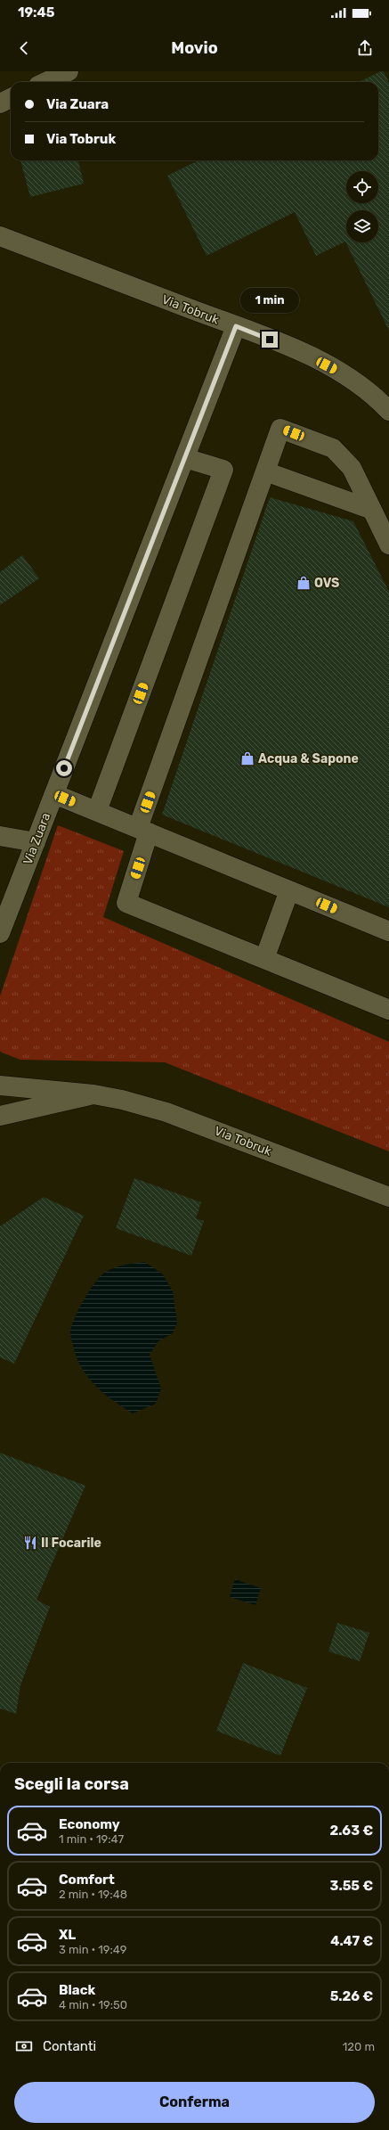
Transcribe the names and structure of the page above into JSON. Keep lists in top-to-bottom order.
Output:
{
  "streets": {
    "street": ["Via Tobruk", "Via Zuara"]
  },
  "crossings": [
    ["Via Tobruk", "Via Zuara"]
  ],
  "places": {
    "shop": ["OVS", "Acqua & Sapone"],
    "restaurant": ["Il Focarile"]
  },
  "page": {
    "status": "19:45",
    "header": "Movio",
    "banner": ["Via Zuara", "Via Tobruk"],
    "bubble": "1 min",
    "heading": "Scegli la corsa",
    "list": [
      {
        "name": "Economy",
        "note": "1 min · 19:47",
        "value": "2.63 €"
      },
      {
        "name": "Comfort",
        "note": "2 min · 19:48",
        "value": "3.55 €"
      },
      {
        "name": "XL",
        "note": "3 min · 19:49",
        "value": "4.47 €"
      },
      {
        "name": "Black",
        "note": "4 min · 19:50",
        "value": "5.26 €"
      }
    ],
    "pay": ["Contanti", "120 m"],
    "buttons": "Conferma"
  }
}
